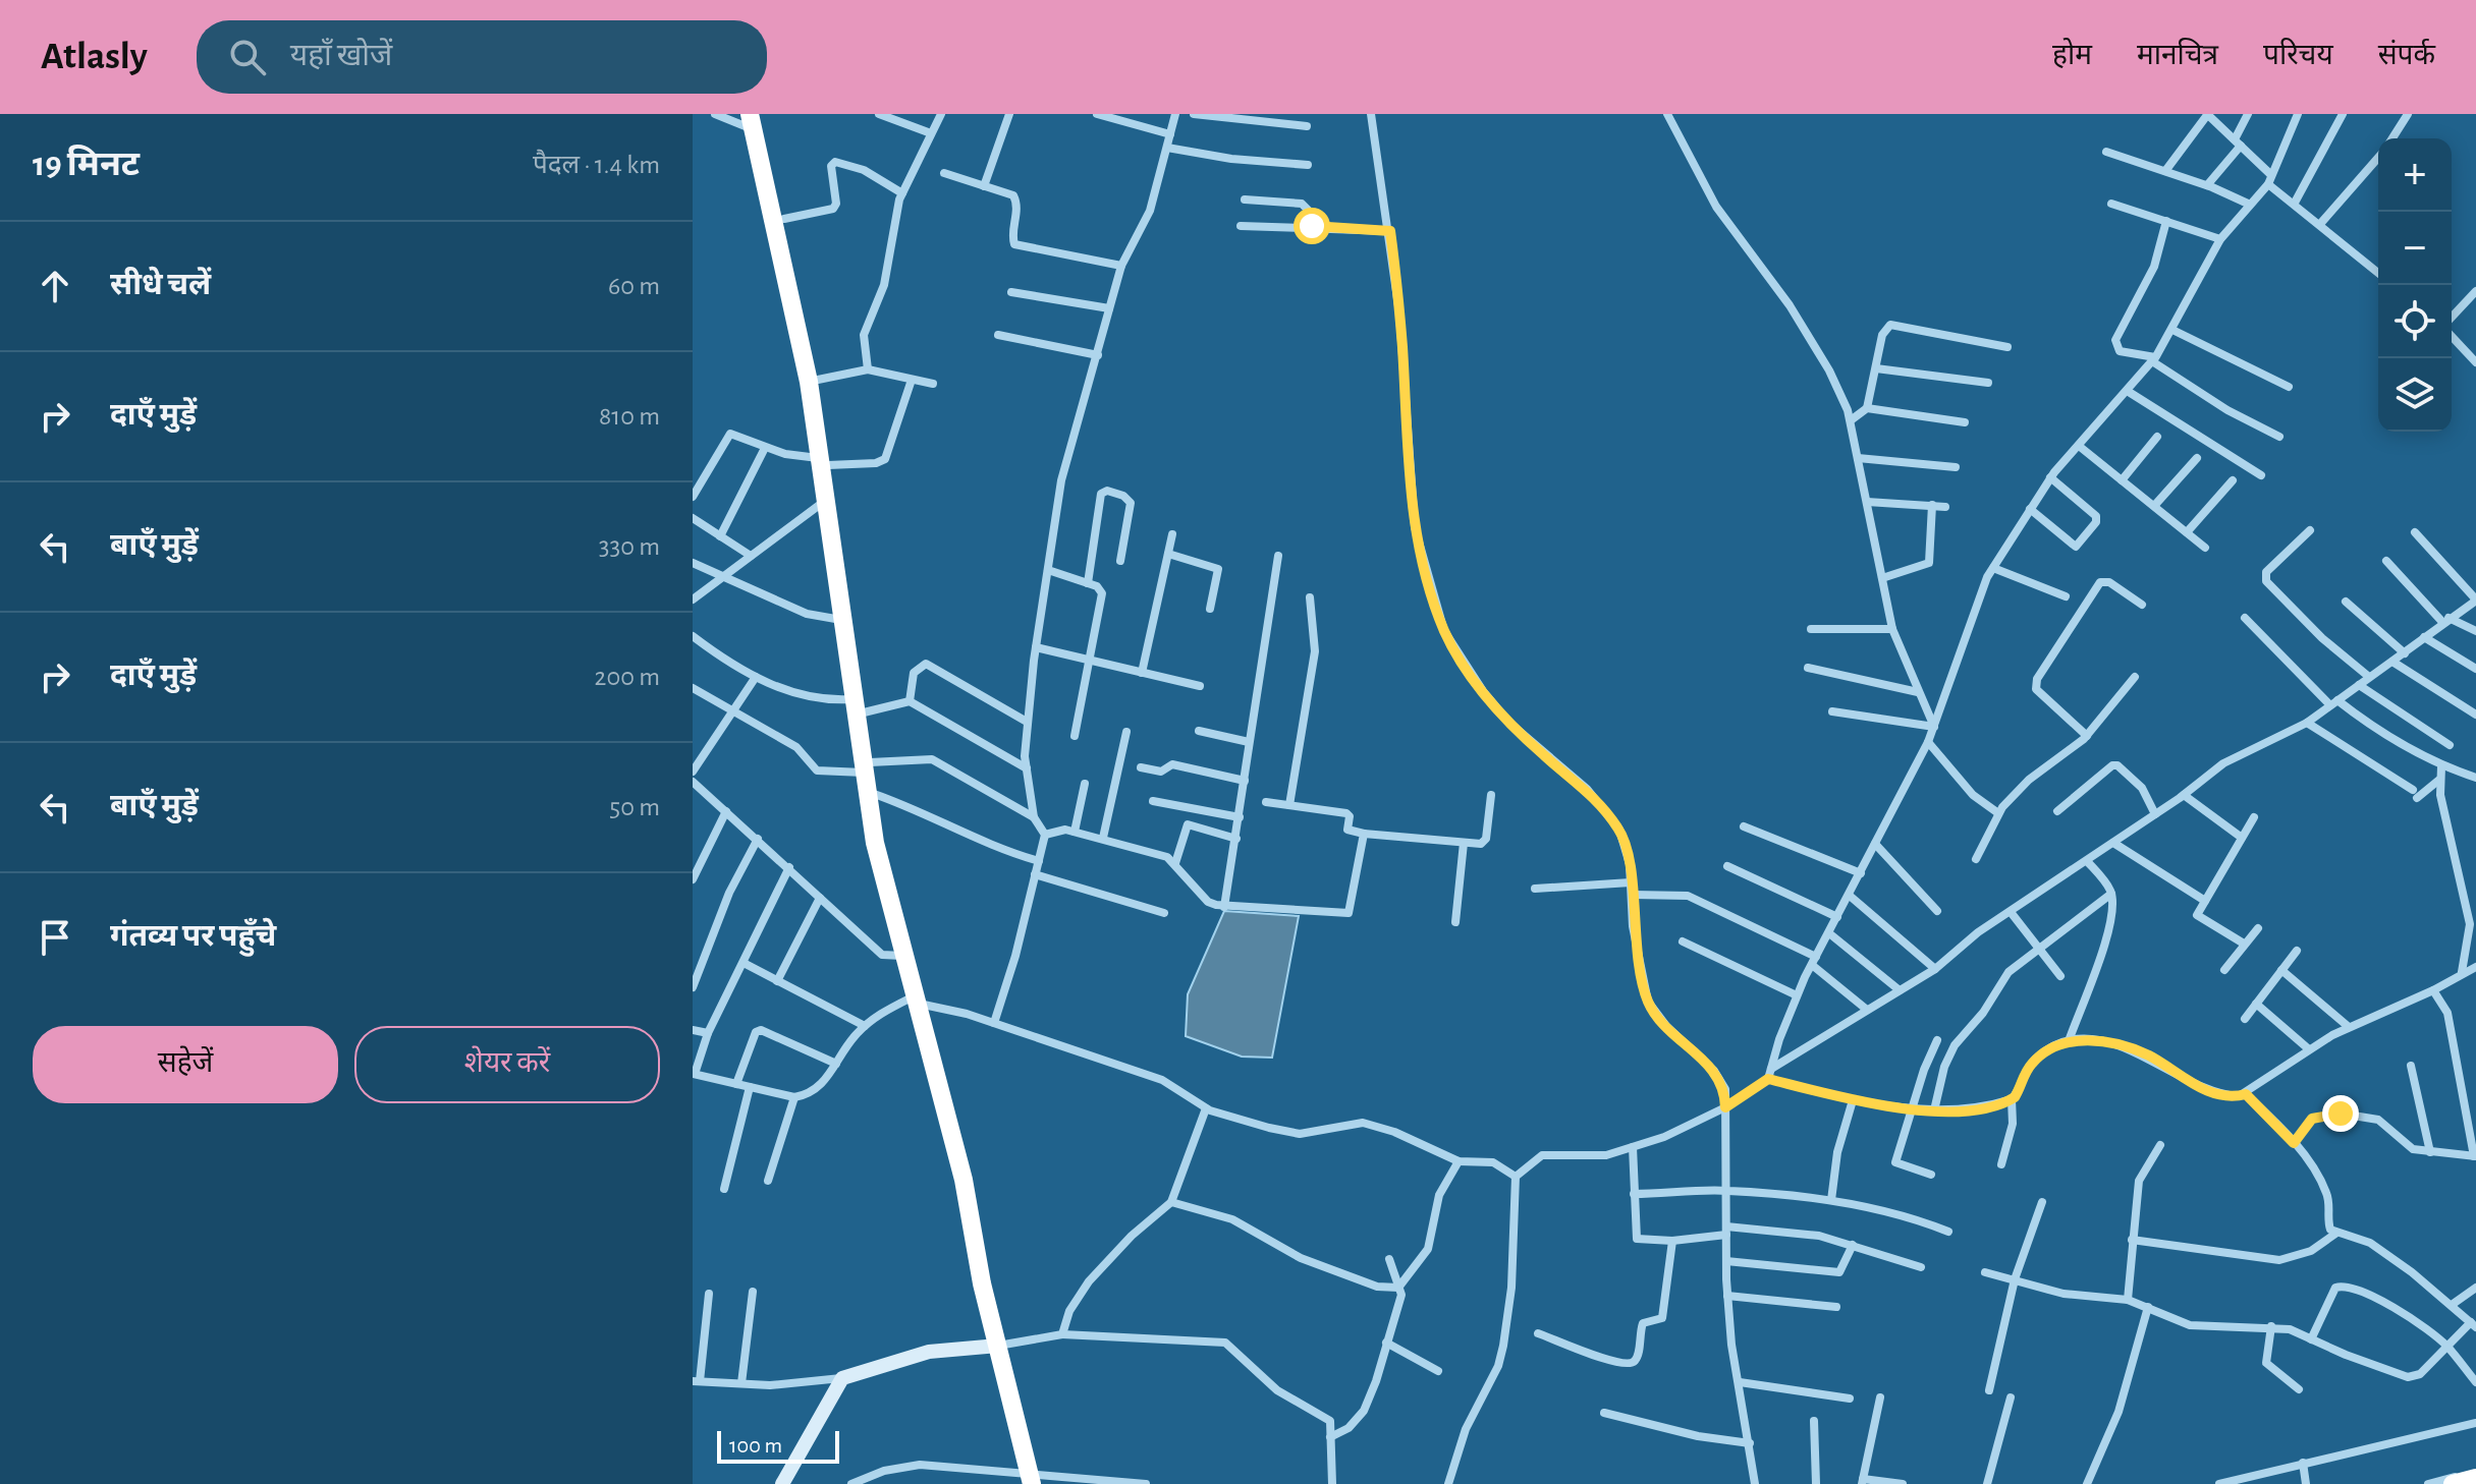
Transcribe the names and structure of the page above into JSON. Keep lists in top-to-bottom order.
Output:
{
  "scale_bar": "100 m",
  "page": {
    "header": "Atlasly",
    "search": "यहाँ खोजें",
    "nav": [
      "होम",
      "मानचित्र",
      "परिचय",
      "संपर्क"
    ],
    "heading": ["19 मिनट", "पैदल · 1.4 km"],
    "map_buttons": ["+", "−"],
    "list": [
      ["सीधे चलें", "60 m"],
      ["दाएँ मुड़ें", "810 m"],
      ["बाएँ मुड़ें", "330 m"],
      ["दाएँ मुड़ें", "200 m"],
      ["बाएँ मुड़ें", "50 m"],
      "गंतव्य पर पहुँचे"
    ],
    "buttons": ["सहेजें", "शेयर करें"],
    "scale": "100 m"
  }
}
